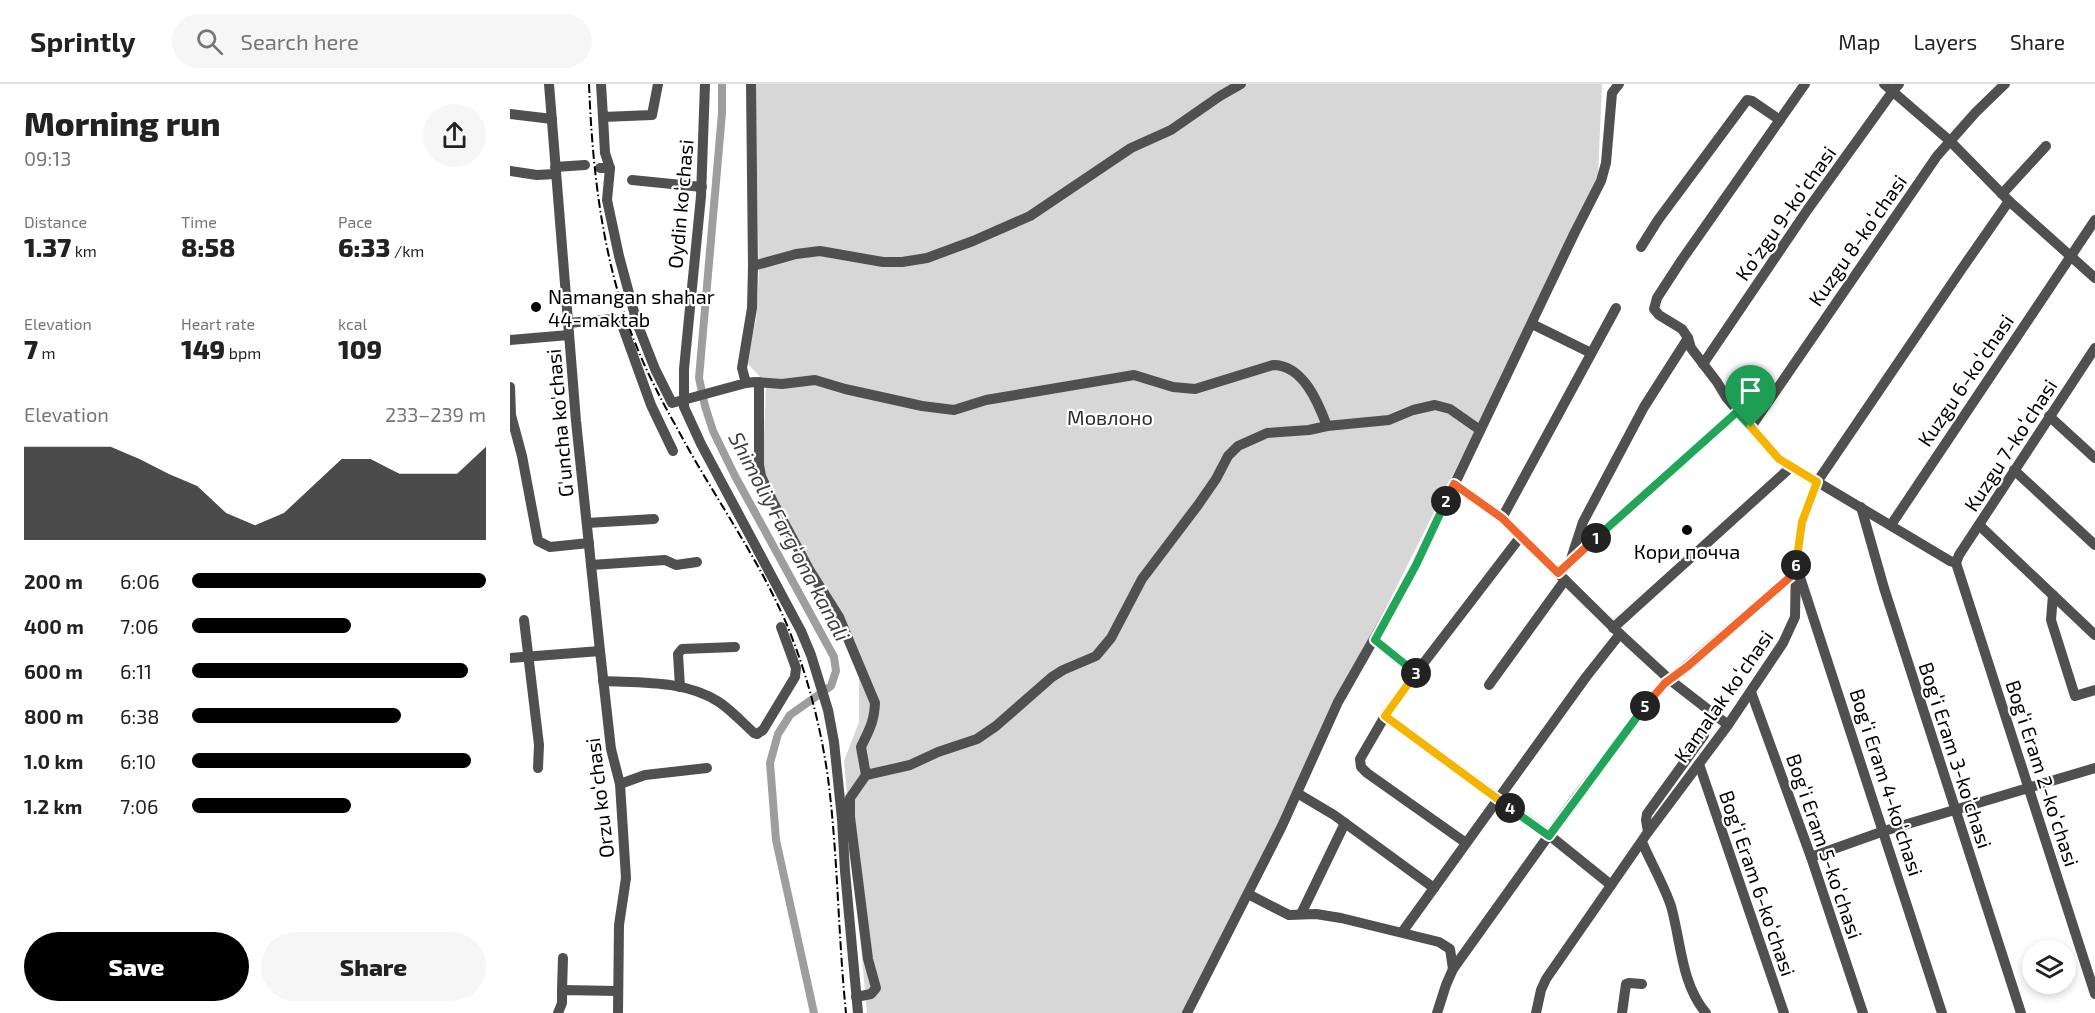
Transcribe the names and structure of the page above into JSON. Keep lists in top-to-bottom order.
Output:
{
  "streets": {
    "street": [
      "Oydin koʻchasi",
      "Koʻzgu 9-koʻchasi",
      "Kuzgu 8-koʻchasi",
      "Kuzgu 6-koʻchasi",
      "G'uncha ko'chasi",
      "Kuzgu 7-koʻchasi",
      "Kamalak koʻchasi",
      "Bogʻi Eram 3-koʻchasi",
      "Bogʻi Eram 2-koʻchasi",
      "Bogʻi Eram 4-koʻchasi",
      "Orzu koʻchasi",
      "Bogʻi Eram 5-koʻchasi",
      "Bogʻi Eram 6-koʻchasi"
    ]
  },
  "crossings": [
    ["G'uncha ko'chasi", "Orzu koʻchasi"],
    ["Kuzgu 7-koʻchasi", "Bogʻi Eram 2-koʻchasi"],
    ["Kamalak koʻchasi", "Bogʻi Eram 4-koʻchasi"],
    ["Kamalak koʻchasi", "Bogʻi Eram 5-koʻchasi"],
    ["Kamalak koʻchasi", "Bogʻi Eram 6-koʻchasi"]
  ],
  "water": ["Shimoliy Fargʻona kanali"],
  "parks": ["Мовлоно"],
  "places": ["Namangan shahar 44-maktab", "Кори почча"],
  "page": {
    "header": "Sprintly",
    "search": "Search here",
    "nav": ["Map", "Layers", "Share"],
    "heading": ["Morning run", "09:13"],
    "stats": [
      ["Distance", "1.37 km"],
      ["Time", "8:58"],
      ["Pace", "6:33 /km"],
      ["Elevation", "7 m"],
      ["Heart rate", "149 bpm"],
      ["kcal", "109"]
    ],
    "chart": ["Elevation", "233–239 m"],
    "pins": [
      "2",
      "1",
      "6",
      "3",
      "5",
      "4"
    ],
    "list": [
      {
        "name": "200 m",
        "note": "6:06"
      },
      {
        "name": "400 m",
        "note": "7:06"
      },
      {
        "name": "600 m",
        "note": "6:11"
      },
      {
        "name": "800 m",
        "note": "6:38"
      },
      {
        "name": "1.0 km",
        "note": "6:10"
      },
      {
        "name": "1.2 km",
        "note": "7:06"
      }
    ],
    "buttons": ["Save", "Share"]
  }
}
